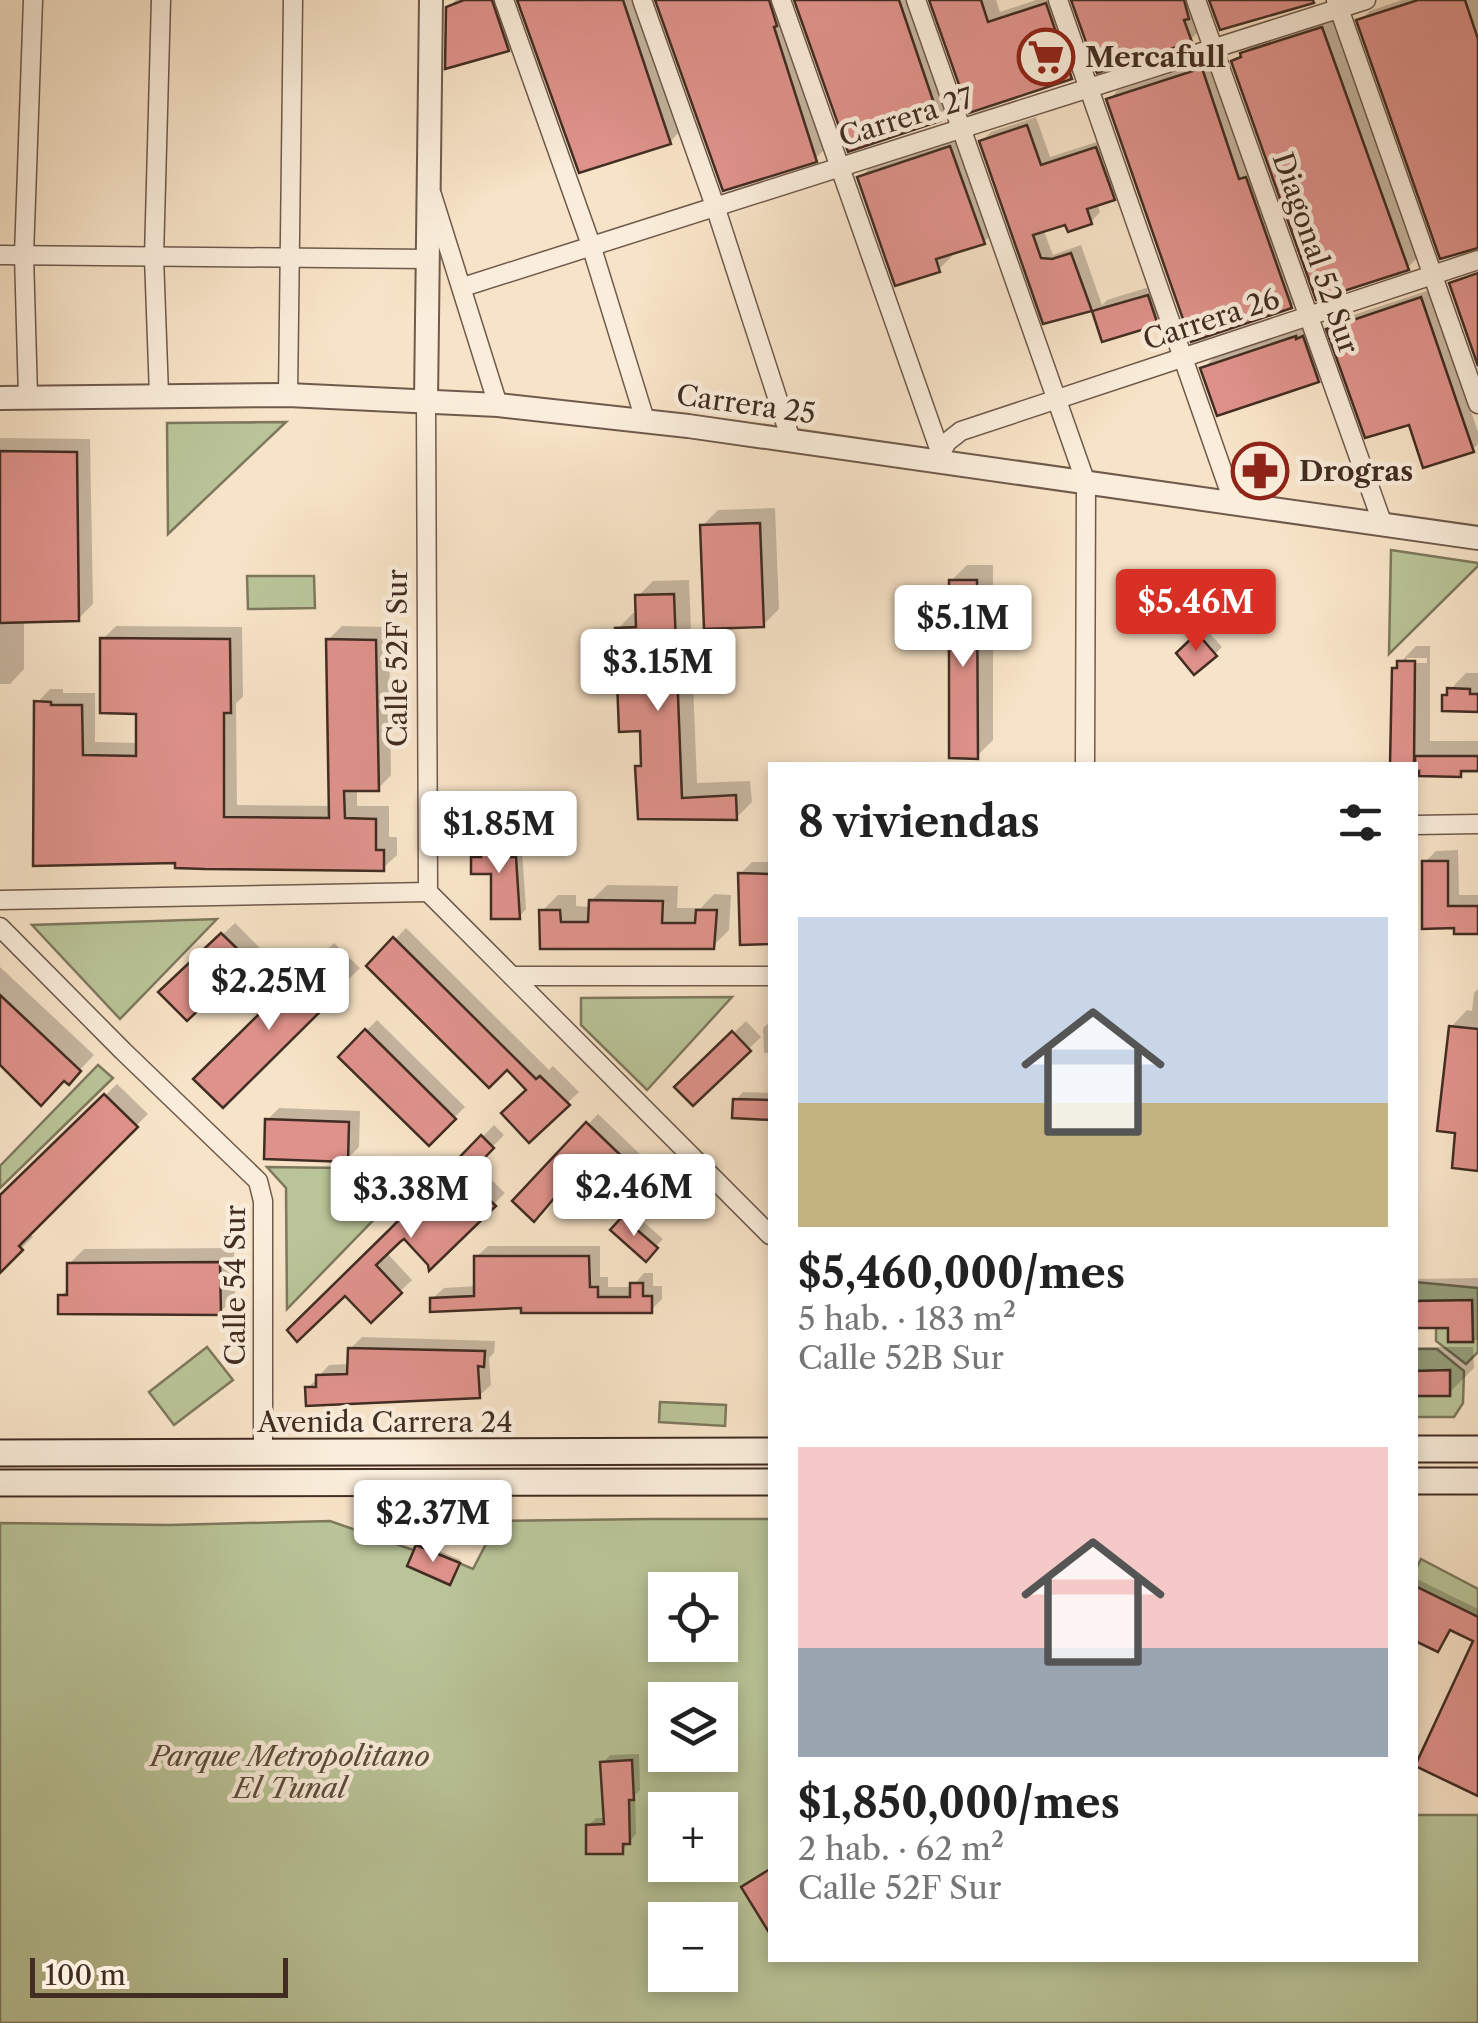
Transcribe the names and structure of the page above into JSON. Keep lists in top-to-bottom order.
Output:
{
  "streets": {
    "main road": ["Avenida Carrera 24"],
    "street": [
      "Carrera 27",
      "Diagonal 52 Sur",
      "Carrera 26",
      "Carrera 25",
      "Calle 52F Sur",
      "Calle 54 Sur"
    ]
  },
  "crossings": [
    ["Carrera 27", "Diagonal 52 Sur"],
    ["Diagonal 52 Sur", "Carrera 26"],
    ["Diagonal 52 Sur", "Carrera 25"],
    ["Carrera 26", "Carrera 25"],
    ["Carrera 25", "Calle 52F Sur"],
    ["Calle 54 Sur", "Avenida Carrera 24"]
  ],
  "parks": ["Parque Metropolitano El Tunal"],
  "places": {
    "supermarket": ["Mercafull"],
    "pharmacy": ["Drogras"]
  },
  "scale_bar": "100 m",
  "page": {
    "price": [
      "$5.46M",
      "$5.1M",
      "$3.15M",
      "$1.85M",
      "$2.25M",
      "$2.46M",
      "$3.38M",
      "$2.37M"
    ],
    "heading": "8 viviendas",
    "list": [
      {
        "name": "$5,460,000/mes",
        "note": "5 hab. · 183 m² · Calle 52B Sur"
      },
      {
        "name": "$1,850,000/mes",
        "note": "2 hab. · 62 m² · Calle 52F Sur"
      }
    ],
    "map_buttons": ["+", "−"],
    "scale": "100 m"
  }
}
